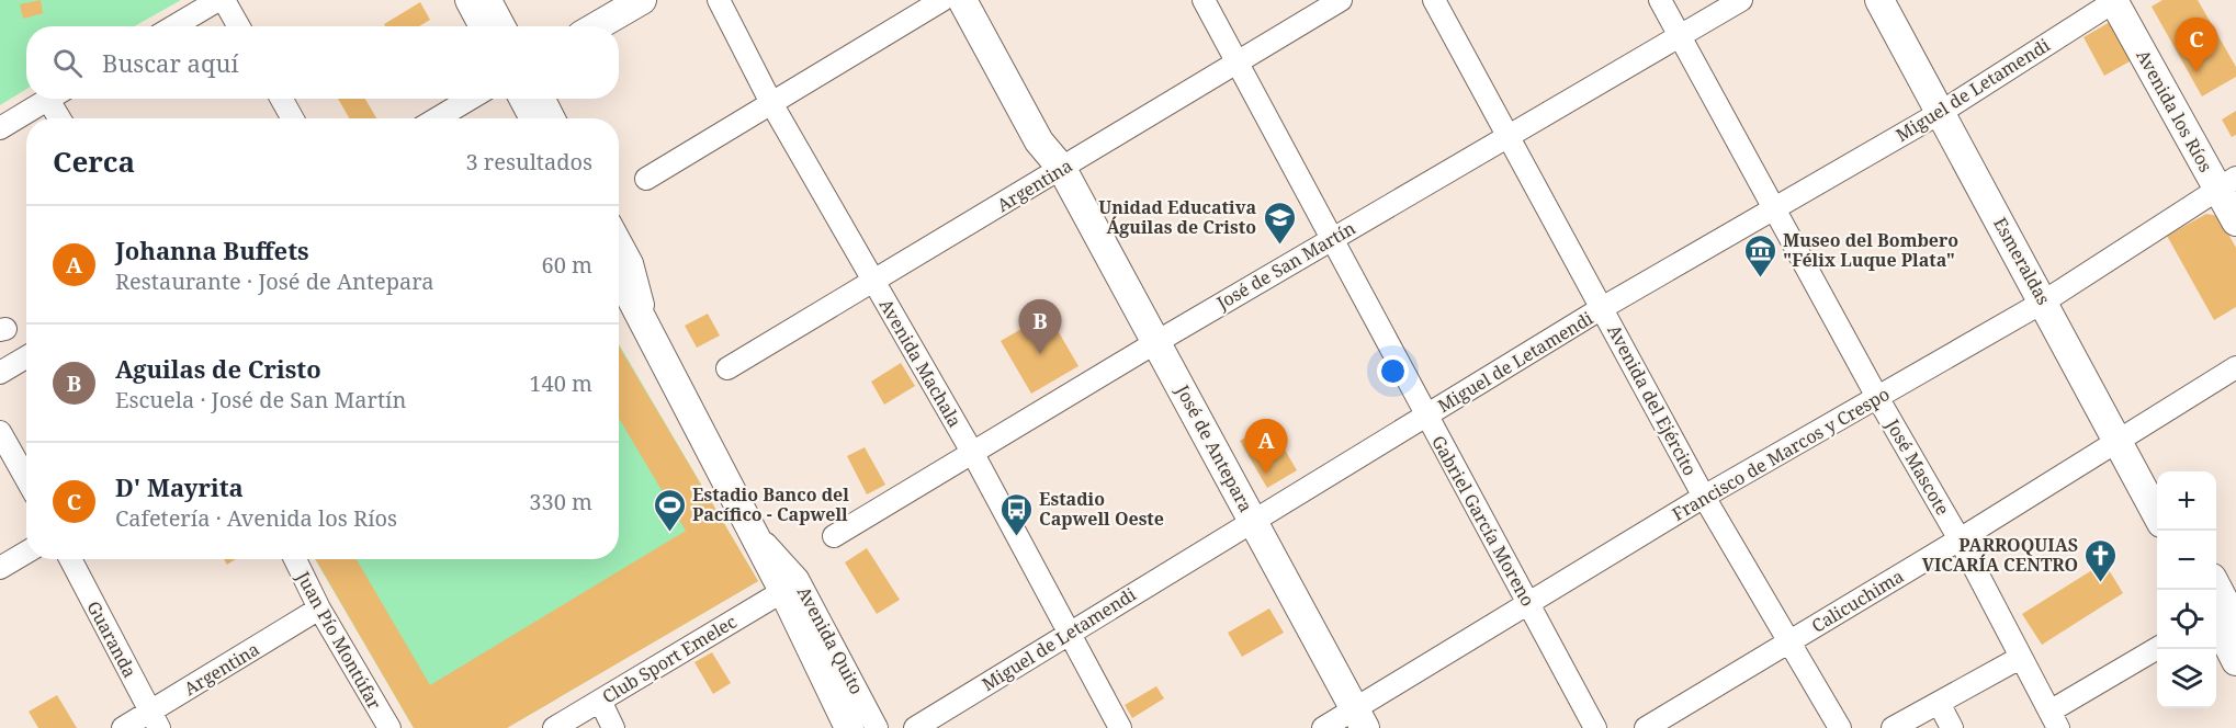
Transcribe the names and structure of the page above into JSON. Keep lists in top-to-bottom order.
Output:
{
  "streets": {
    "main road": [
      "Avenida los Ríos",
      "Esmeraldas",
      "José de Antepara",
      "Avenida Quito"
    ],
    "street": [
      "Miguel de Letamendi",
      "Argentina",
      "José de San Martín",
      "Avenida Machala",
      "Avenida del Ejército",
      "Francisco de Marcos y Crespo",
      "José Mascote",
      "Gabriel García Moreno",
      "Calicuchima",
      "Guaranda",
      "Juan Pío Montúfar",
      "Club Sport Emelec"
    ]
  },
  "crossings": [
    ["Miguel de Letamendi", "Avenida los Ríos"],
    ["Miguel de Letamendi", "Esmeraldas"],
    ["Miguel de Letamendi", "Avenida Machala"],
    ["Miguel de Letamendi", "Avenida del Ejército"],
    ["Miguel de Letamendi", "José de Antepara"],
    ["Miguel de Letamendi", "José Mascote"],
    ["Miguel de Letamendi", "Gabriel García Moreno"],
    ["Avenida los Ríos", "Francisco de Marcos y Crespo"],
    ["Argentina", "Avenida Machala"],
    ["Argentina", "José de Antepara"],
    ["Argentina", "Gabriel García Moreno"],
    ["Argentina", "Guaranda"],
    ["Argentina", "Juan Pío Montúfar"],
    ["Esmeraldas", "Francisco de Marcos y Crespo"],
    ["Esmeraldas", "Calicuchima"],
    ["José de San Martín", "Avenida Machala"],
    ["José de San Martín", "Avenida del Ejército"],
    ["José de San Martín", "José de Antepara"],
    ["José de San Martín", "José Mascote"],
    ["José de San Martín", "Gabriel García Moreno"],
    ["Avenida del Ejército", "Francisco de Marcos y Crespo"],
    ["Avenida del Ejército", "Calicuchima"],
    ["José de Antepara", "Francisco de Marcos y Crespo"],
    ["Francisco de Marcos y Crespo", "José Mascote"],
    ["Francisco de Marcos y Crespo", "Gabriel García Moreno"],
    ["José Mascote", "Calicuchima"],
    ["Avenida Quito", "Club Sport Emelec"]
  ],
  "places": {
    "school or university": ["Unidad Educativa Águilas de Cristo"],
    "museum": ["Museo del Bombero \"Félix Luque Plata\""],
    "sports": ["Estadio Banco del Pacífico - Capwell"],
    "bus stop": ["Estadio Capwell Oeste"],
    "church": ["PARROQUIAS VICARÍA CENTRO"]
  },
  "page": {
    "pins": ["C", "B", "A"],
    "search": "Buscar aquí",
    "heading": ["Cerca", "3 resultados"],
    "list": [
      {
        "mark": "A",
        "name": "Johanna Buffets",
        "note": "Restaurante · José de Antepara",
        "value": "60 m"
      },
      {
        "mark": "B",
        "name": "Aguilas de Cristo",
        "note": "Escuela · José de San Martín",
        "value": "140 m"
      },
      {
        "mark": "C",
        "name": "D' Mayrita",
        "note": "Cafetería · Avenida los Ríos",
        "value": "330 m"
      }
    ],
    "map_buttons": ["+", "−"]
  }
}
